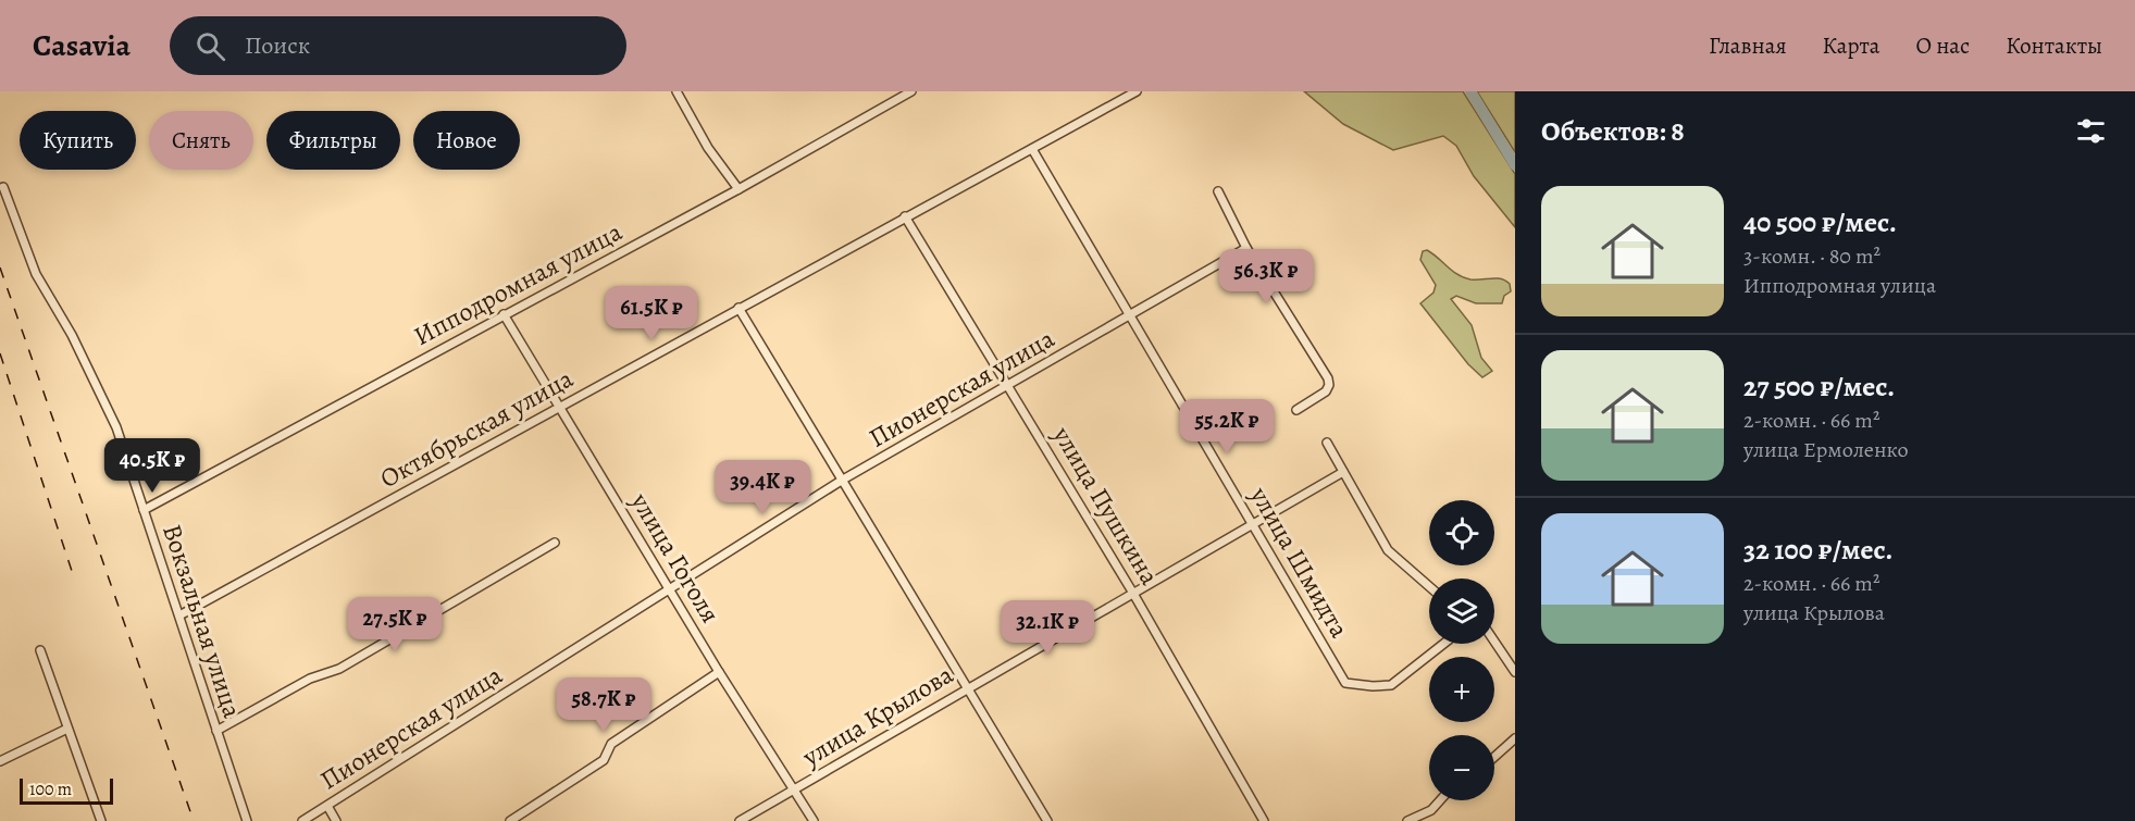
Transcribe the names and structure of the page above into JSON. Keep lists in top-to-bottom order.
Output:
{
  "streets": {
    "street": [
      "Ипподромная улица",
      "Пионерская улица",
      "Октябрьская улица",
      "улица Пушкина",
      "улица Гоголя",
      "улица Шмидта",
      "Вокзальная улица",
      "улица Крылова"
    ]
  },
  "crossings": [
    ["Ипподромная улица", "улица Гоголя"],
    ["Ипподромная улица", "Вокзальная улица"],
    ["Пионерская улица", "улица Пушкина"],
    ["Пионерская улица", "улица Гоголя"],
    ["Пионерская улица", "улица Шмидта"],
    ["Октябрьская улица", "улица Пушкина"],
    ["Октябрьская улица", "улица Гоголя"],
    ["Октябрьская улица", "улица Шмидта"],
    ["Октябрьская улица", "Вокзальная улица"],
    ["улица Пушкина", "улица Крылова"],
    ["улица Гоголя", "улица Крылова"],
    ["улица Шмидта", "улица Крылова"]
  ],
  "scale_bar": "100 m",
  "page": {
    "header": "Casavia",
    "search": "Поиск",
    "nav": [
      "Главная",
      "Карта",
      "О нас",
      "Контакты"
    ],
    "heading": "Объектов: 8",
    "chip": [
      "Купить",
      "Снять",
      "Фильтры",
      "Новое"
    ],
    "list": [
      {
        "name": "40 500 ₽/мес.",
        "note": "3-комн. · 80 m² · Ипподромная улица"
      },
      {
        "name": "27 500 ₽/мес.",
        "note": "2-комн. · 66 m² · улица Ермоленко"
      },
      {
        "name": "32 100 ₽/мес.",
        "note": "2-комн. · 66 m² · улица Крылова"
      }
    ],
    "price": [
      "56.3K ₽",
      "61.5K ₽",
      "55.2K ₽",
      "40.5K ₽",
      "39.4K ₽",
      "27.5K ₽",
      "32.1K ₽",
      "58.7K ₽"
    ],
    "map_buttons": ["+", "−"],
    "scale": "100 m"
  }
}
